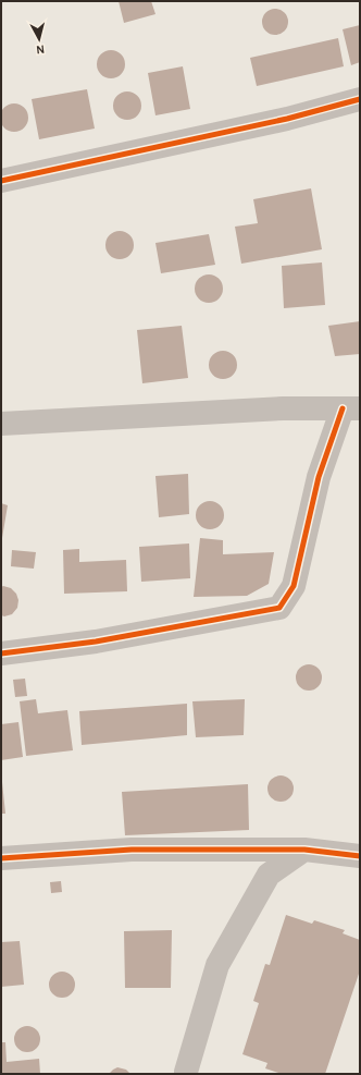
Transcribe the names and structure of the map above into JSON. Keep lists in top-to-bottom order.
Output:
{
  "north": "bottom"
}
